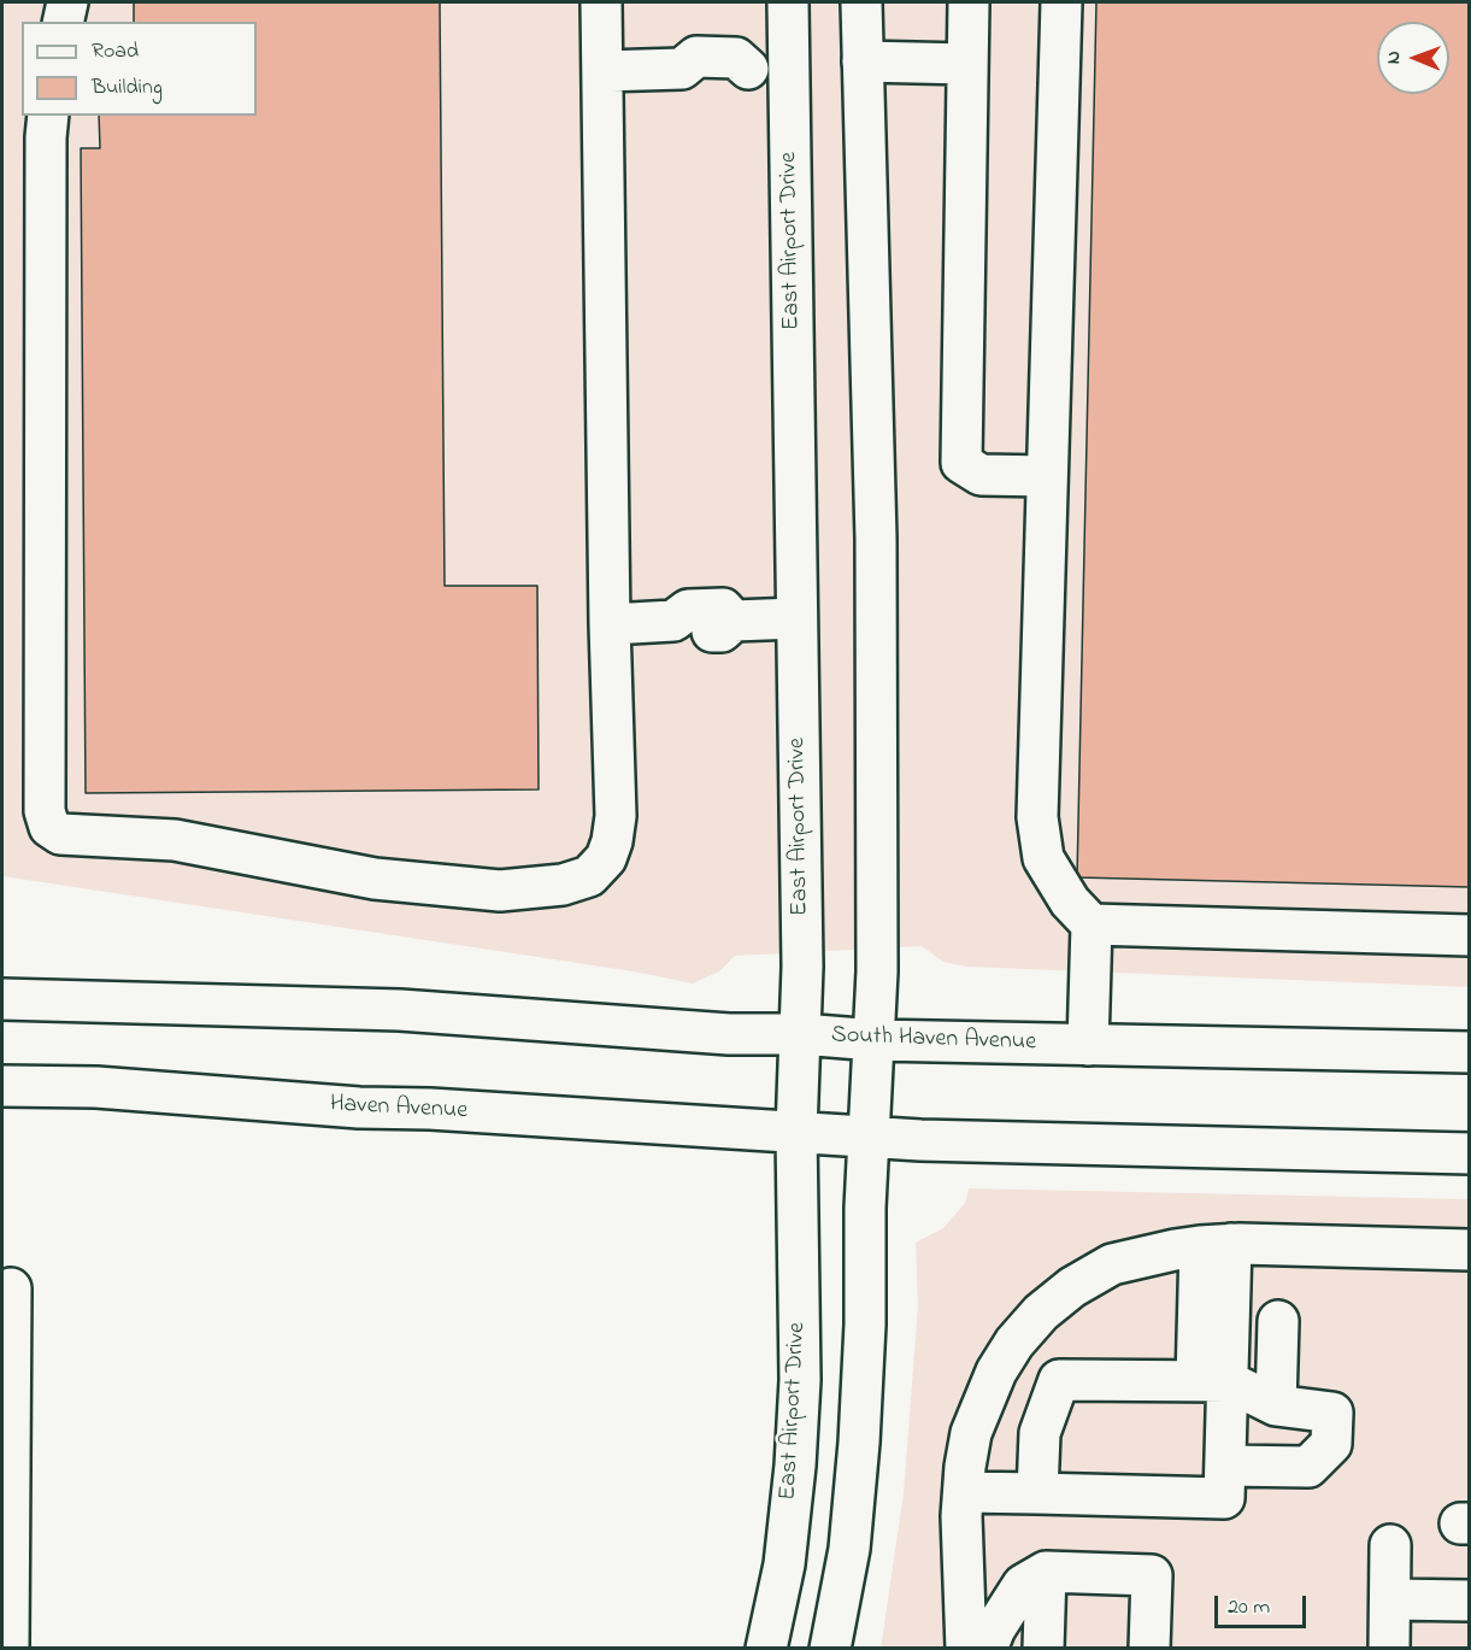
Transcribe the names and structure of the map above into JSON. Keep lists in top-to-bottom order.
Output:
{
  "streets": {
    "main road": ["East Airport Drive", "South Haven Avenue", "Haven Avenue"]
  },
  "crossings": [
    ["East Airport Drive", "South Haven Avenue"],
    ["East Airport Drive", "Haven Avenue"]
  ],
  "legend": ["Road", "Building"],
  "scale_bar": "20 m",
  "north": "left"
}
